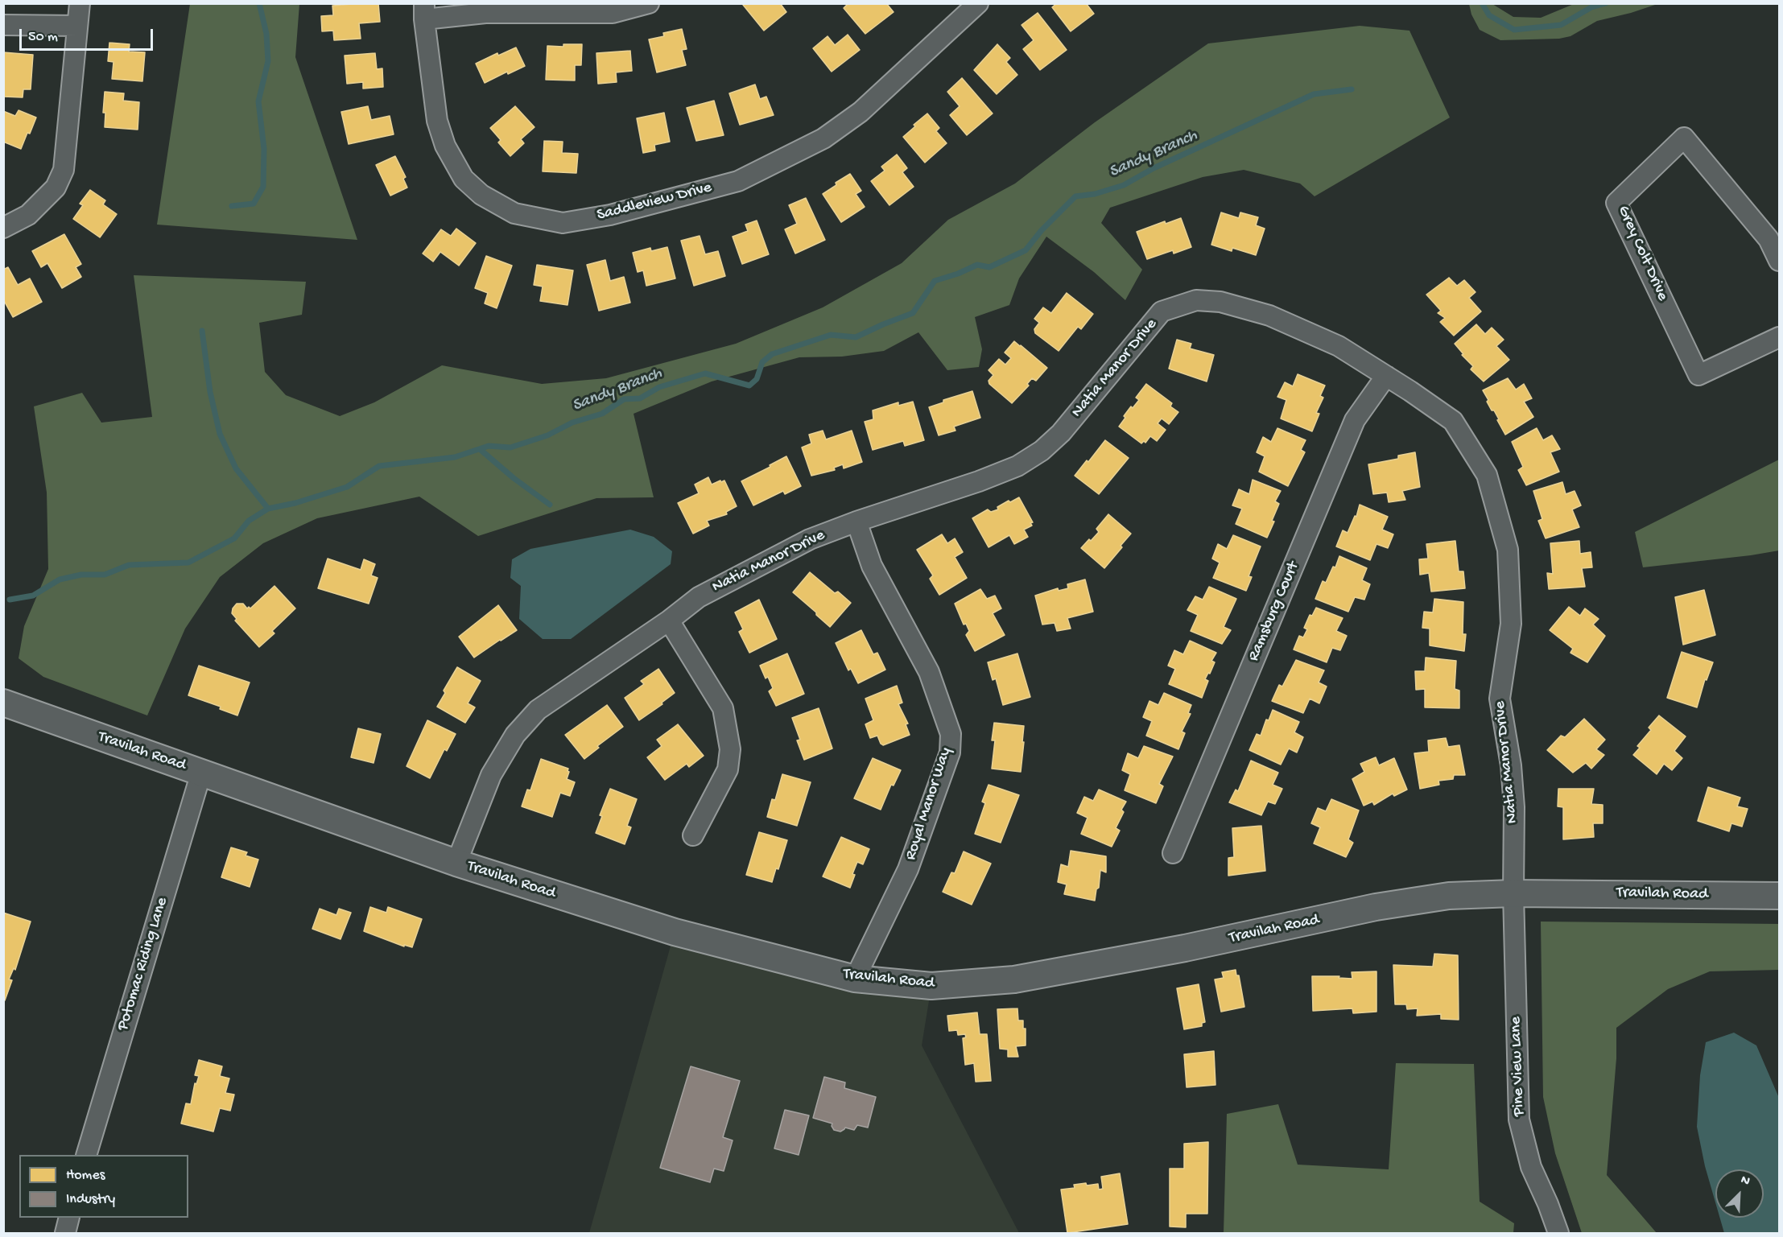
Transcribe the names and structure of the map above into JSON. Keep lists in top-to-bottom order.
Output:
{
  "streets": {
    "main road": ["Travilah Road"],
    "street": [
      "Saddleview Drive",
      "Grey Colt Drive",
      "Natia Manor Drive",
      "Ramsburg Court",
      "Royal Manor Way",
      "Potomac Riding Lane",
      "Pine View Lane"
    ]
  },
  "crossings": [
    ["Natia Manor Drive", "Ramsburg Court"],
    ["Natia Manor Drive", "Travilah Road"],
    ["Natia Manor Drive", "Royal Manor Way"],
    ["Natia Manor Drive", "Pine View Lane"],
    ["Travilah Road", "Royal Manor Way"],
    ["Travilah Road", "Potomac Riding Lane"],
    ["Travilah Road", "Pine View Lane"]
  ],
  "water": ["Sandy Branch"],
  "legend": ["Homes", "Industry"],
  "scale_bar": "50 m",
  "north": "top right"
}
